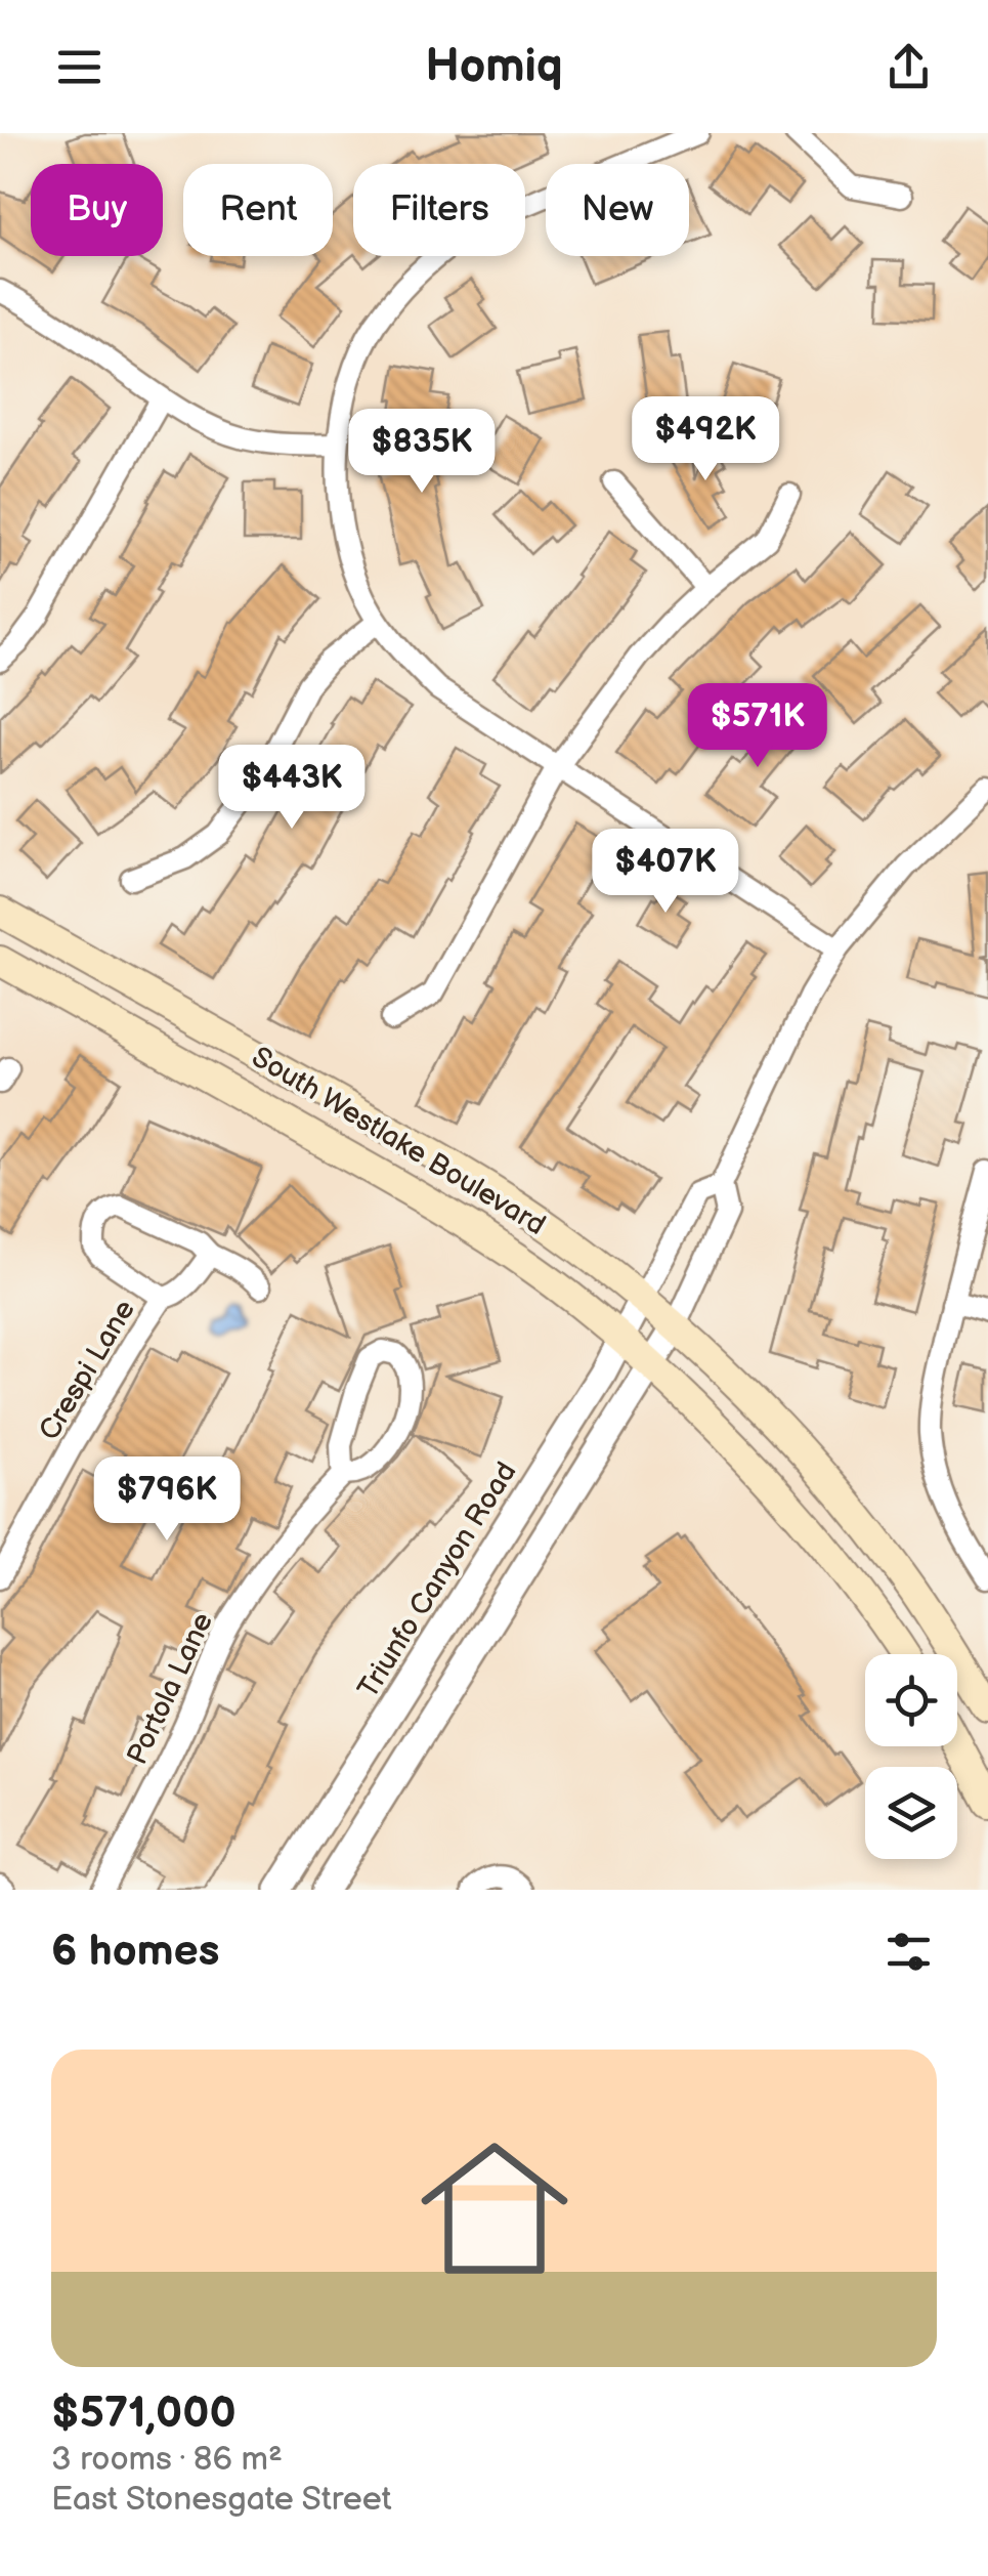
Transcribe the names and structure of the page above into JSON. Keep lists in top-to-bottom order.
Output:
{
  "streets": {
    "main road": ["South Westlake Boulevard"],
    "street": ["Crespi Lane", "Triunfo Canyon Road", "Portola Lane"]
  },
  "crossings": [
    ["South Westlake Boulevard", "Triunfo Canyon Road"]
  ],
  "page": {
    "header": "Homiq",
    "chip": [
      "Buy",
      "Rent",
      "Filters",
      "New"
    ],
    "price": [
      "$492K",
      "$835K",
      "$571K",
      "$443K",
      "$407K",
      "$796K"
    ],
    "heading": "6 homes",
    "list": [
      {
        "name": "$571,000",
        "note": "3 rooms · 86 m² · East Stonesgate Street"
      }
    ]
  }
}
